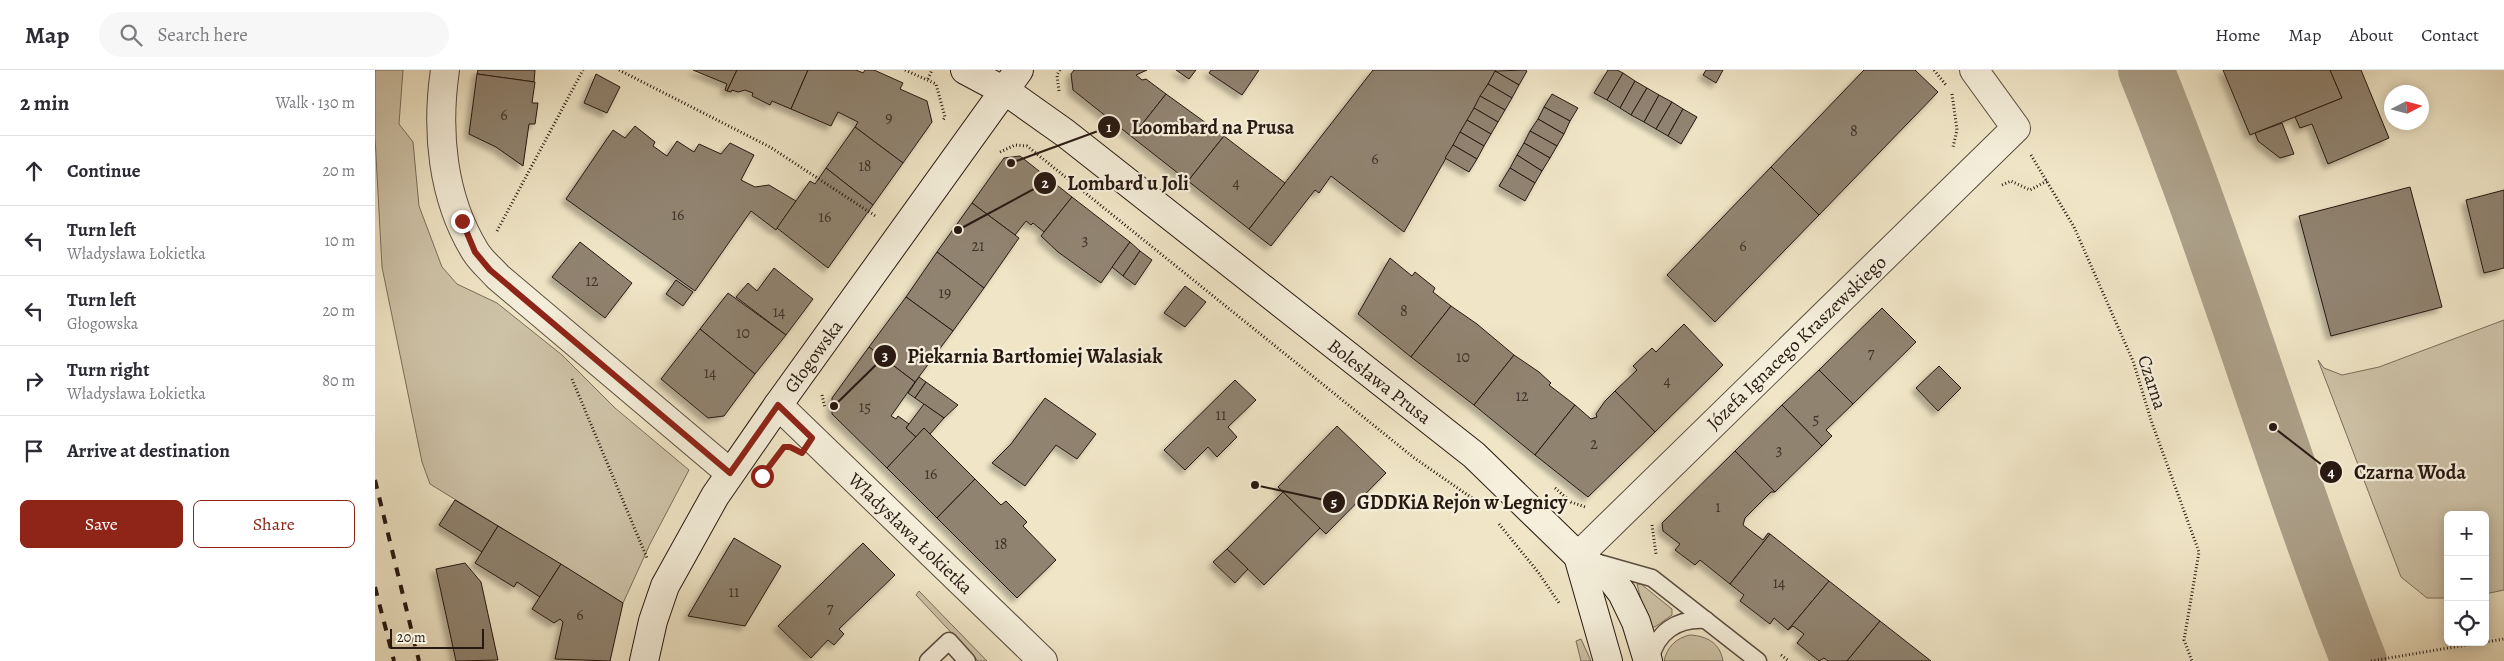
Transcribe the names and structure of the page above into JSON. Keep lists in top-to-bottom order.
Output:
{
  "streets": {
    "street": [
      "Józefa Ignacego Kraszewskiego",
      "Głogowska",
      "Bolesława Prusa",
      "Władysława Łokietka"
    ],
    "path": ["Czarna"]
  },
  "crossings": [
    ["Józefa Ignacego Kraszewskiego", "Bolesława Prusa"],
    ["Józefa Ignacego Kraszewskiego", "Czarna"],
    ["Głogowska", "Bolesława Prusa"],
    ["Głogowska", "Władysława Łokietka"]
  ],
  "places": [
    "Loombard na Prusa",
    "Lombard u Joli",
    "Piekarnia Bartłomiej Walasiak",
    "Czarna Woda",
    "GDDKiA Rejon w Legnicy"
  ],
  "house_numbers": [
    "6",
    "9",
    "8",
    "6",
    "18",
    "4",
    "16",
    "16",
    "3",
    "21",
    "6",
    "12",
    "19",
    "8",
    "14",
    "10",
    "7",
    "10",
    "14",
    "4",
    "12",
    "15",
    "11",
    "5",
    "2",
    "3",
    "16",
    "1",
    "18",
    "14",
    "11",
    "7",
    "6"
  ],
  "scale_bar": "20 m",
  "north": "right",
  "page": {
    "header": "Map",
    "search": "Search here",
    "nav": [
      "Home",
      "Map",
      "About",
      "Contact"
    ],
    "heading": ["2 min", "Walk · 130 m"],
    "list": [
      ["Continue", "20 m"],
      ["Turn left", "Władysława Łokietka", "10 m"],
      ["Turn left", "Głogowska", "20 m"],
      ["Turn right", "Władysława Łokietka", "80 m"],
      "Arrive at destination"
    ],
    "buttons": ["Save", "Share"],
    "map_buttons": ["+", "−"],
    "scale": "20 m"
  }
}
